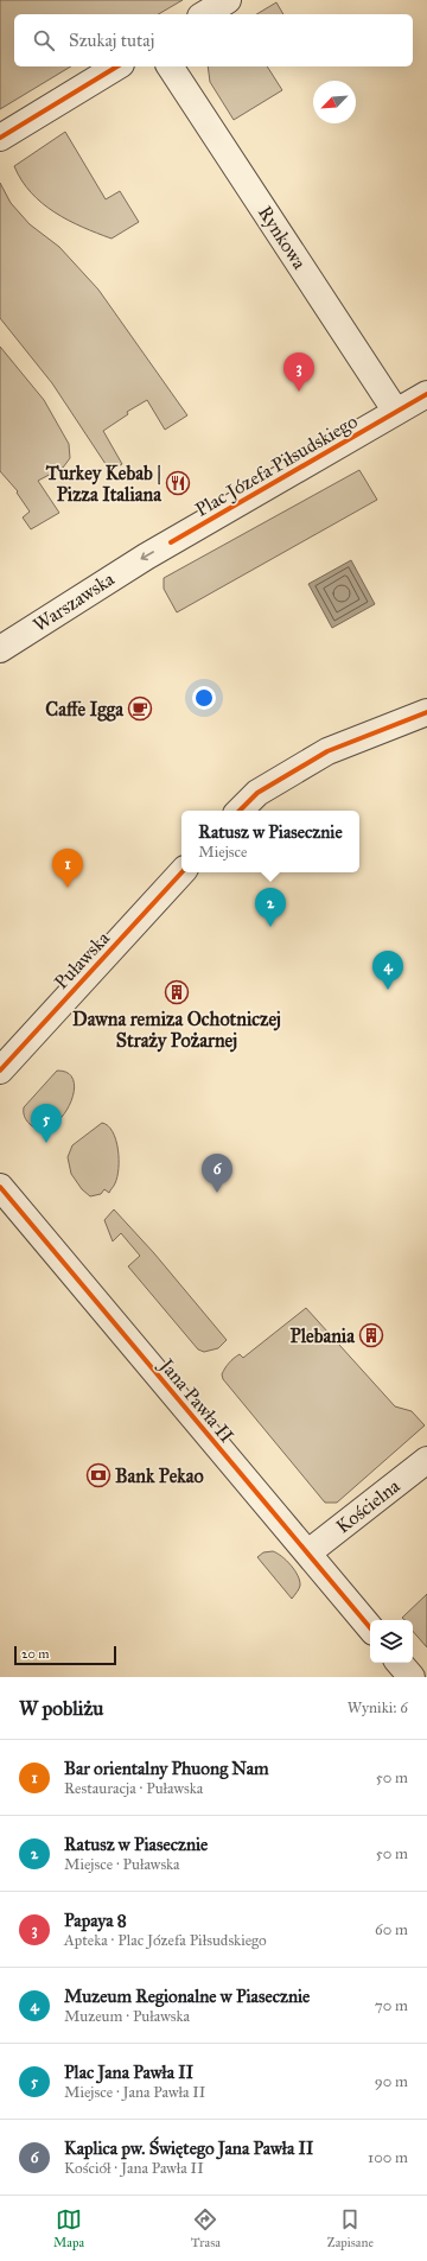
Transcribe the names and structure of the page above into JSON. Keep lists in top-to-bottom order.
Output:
{
  "streets": {
    "street": [
      "Rynkowa",
      "Plac Józefa Piłsudskiego",
      "Warszawska",
      "Puławska",
      "Jana Pawła II",
      "Kościelna"
    ]
  },
  "crossings": [
    ["Rynkowa", "Plac Józefa Piłsudskiego"],
    ["Plac Józefa Piłsudskiego", "Warszawska"],
    ["Jana Pawła II", "Kościelna"]
  ],
  "one_way": ["Plac Józefa Piłsudskiego"],
  "places": {
    "restaurant": ["Turkey Kebab | Pizza Italiana"],
    "cafe": ["Caffe Igga"],
    "building": ["Dawna remiza Ochotniczej Straży Pożarnej", "Plebania"],
    "bank": ["Bank Pekao"]
  },
  "scale_bar": "20 m",
  "north": "bottom left",
  "page": {
    "search": "Szukaj tutaj",
    "pins": [
      "3",
      "1",
      "2",
      "4",
      "5",
      "6"
    ],
    "popup": ["Ratusz w Piasecznie", "Miejsce"],
    "scale": "20 m",
    "heading": ["W pobliżu", "Wyniki: 6"],
    "list": [
      {
        "mark": "1",
        "name": "Bar orientalny Phuong Nam",
        "note": "Restauracja · Puławska",
        "value": "50 m"
      },
      {
        "mark": "2",
        "name": "Ratusz w Piasecznie",
        "note": "Miejsce · Puławska",
        "value": "50 m"
      },
      {
        "mark": "3",
        "name": "Papaya 8",
        "note": "Apteka · Plac Józefa Piłsudskiego",
        "value": "60 m"
      },
      {
        "mark": "4",
        "name": "Muzeum Regionalne w Piasecznie",
        "note": "Muzeum · Puławska",
        "value": "70 m"
      },
      {
        "mark": "5",
        "name": "Plac Jana Pawła II",
        "note": "Miejsce · Jana Pawła II",
        "value": "90 m"
      },
      {
        "mark": "6",
        "name": "Kaplica pw. Świętego Jana Pawła II",
        "note": "Kościół · Jana Pawła II",
        "value": "100 m"
      }
    ],
    "nav": ["Mapa", "Trasa", "Zapisane"]
  }
}
